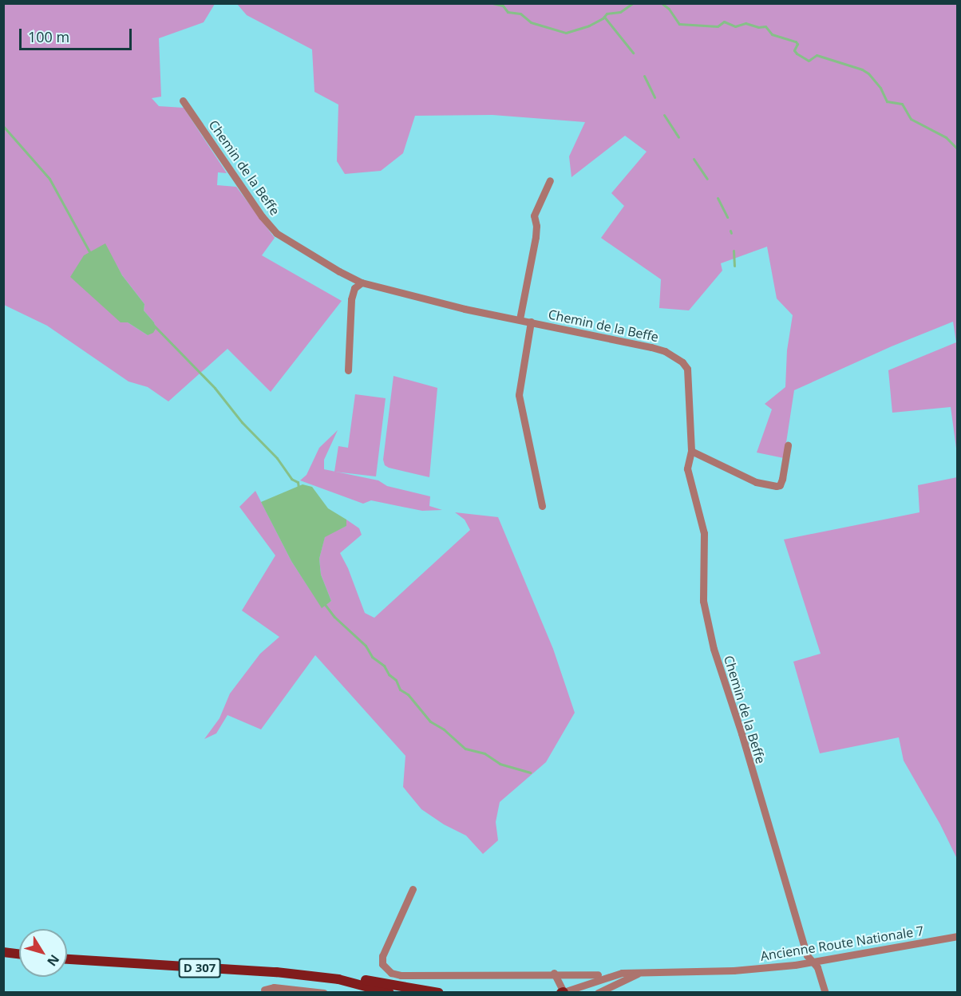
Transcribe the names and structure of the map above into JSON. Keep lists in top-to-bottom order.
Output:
{
  "streets": {
    "main road": ["D 307"],
    "street": ["Chemin de la Beffe", "Ancienne Route Nationale 7"]
  },
  "crossings": [
    ["Chemin de la Beffe", "Ancienne Route Nationale 7"]
  ],
  "scale_bar": "100 m",
  "north": "bottom right"
}
